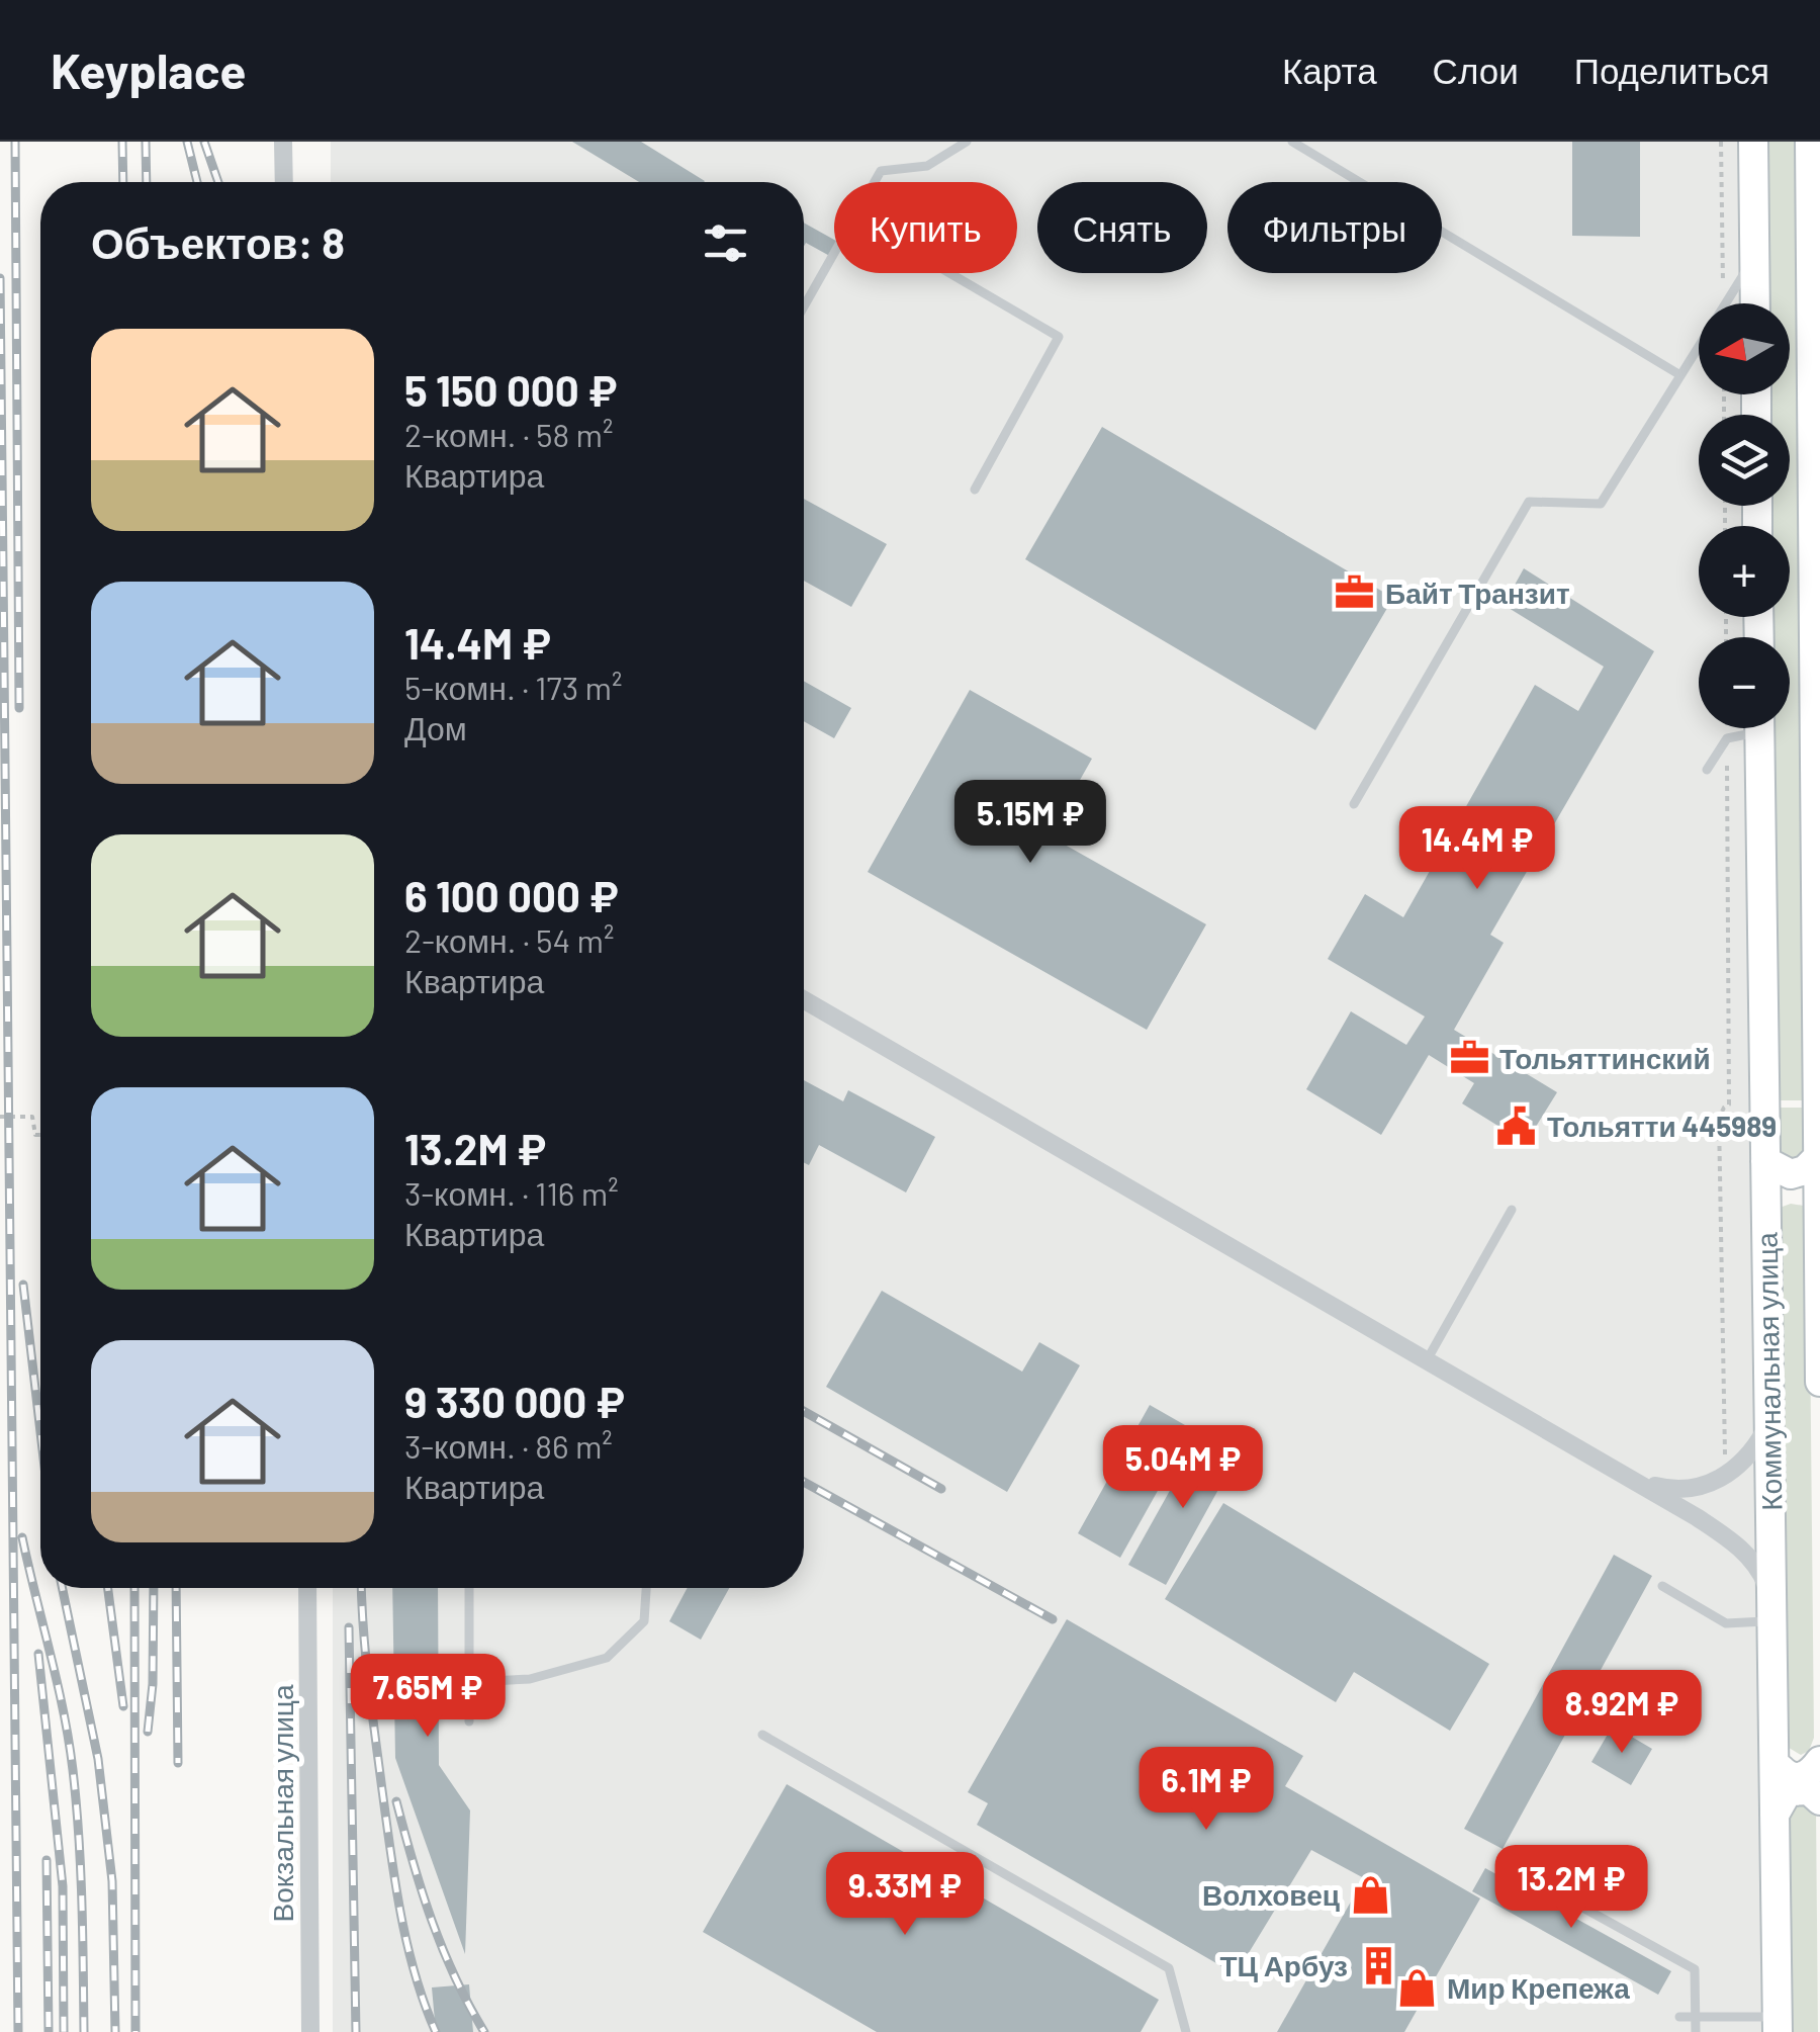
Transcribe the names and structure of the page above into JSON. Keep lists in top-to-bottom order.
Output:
{
  "streets": {
    "main road": ["Коммунальная улица"],
    "street": ["Вокзальная улица"]
  },
  "places": {
    "office": ["Байт Транзит", "Тольяттинский"],
    "public building": ["Тольятти 445989"],
    "shop": ["Волховец", "Мир Крепежа"],
    "building": ["ТЦ Арбуз"]
  },
  "north": "left",
  "page": {
    "header": "Keyplace",
    "nav": ["Карта", "Слои", "Поделиться"],
    "chip": ["Купить", "Снять", "Фильтры"],
    "heading": "Объектов: 8",
    "map_buttons": ["+", "−"],
    "list": [
      {
        "name": "5 150 000 ₽",
        "note": "2-комн. · 58 m² · Квартира"
      },
      {
        "name": "14.4M ₽",
        "note": "5-комн. · 173 m² · Дом"
      },
      {
        "name": "6 100 000 ₽",
        "note": "2-комн. · 54 m² · Квартира"
      },
      {
        "name": "13.2M ₽",
        "note": "3-комн. · 116 m² · Квартира"
      },
      {
        "name": "9 330 000 ₽",
        "note": "3-комн. · 86 m² · Квартира"
      }
    ],
    "price": [
      "5.15M ₽",
      "14.4M ₽",
      "5.04M ₽",
      "7.65M ₽",
      "8.92M ₽",
      "6.1M ₽",
      "13.2M ₽",
      "9.33M ₽"
    ]
  }
}
